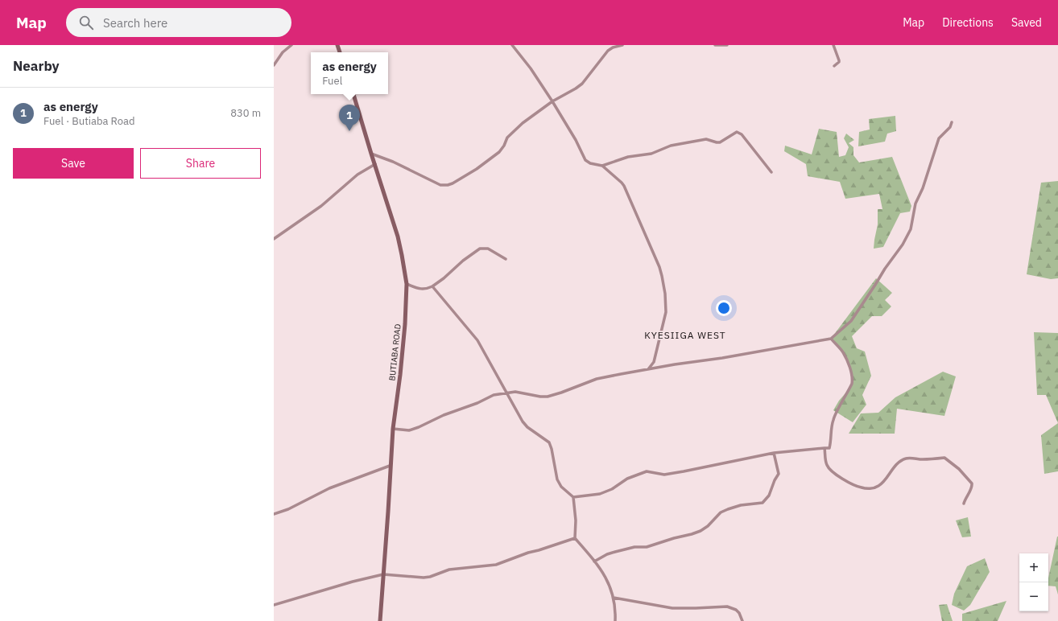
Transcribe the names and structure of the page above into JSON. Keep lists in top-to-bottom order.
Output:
{
  "streets": {
    "main road": ["BUTIABA ROAD"]
  },
  "districts": ["KYESIIGA WEST"],
  "page": {
    "header": "Map",
    "search": "Search here",
    "nav": ["Map", "Directions", "Saved"],
    "heading": "Nearby",
    "popup": ["as energy", "Fuel"],
    "list": [
      {
        "mark": "1",
        "name": "as energy",
        "note": "Fuel · Butiaba Road",
        "value": "830 m"
      }
    ],
    "pins": "1",
    "buttons": ["Save", "Share"],
    "map_buttons": ["+", "−"]
  }
}
